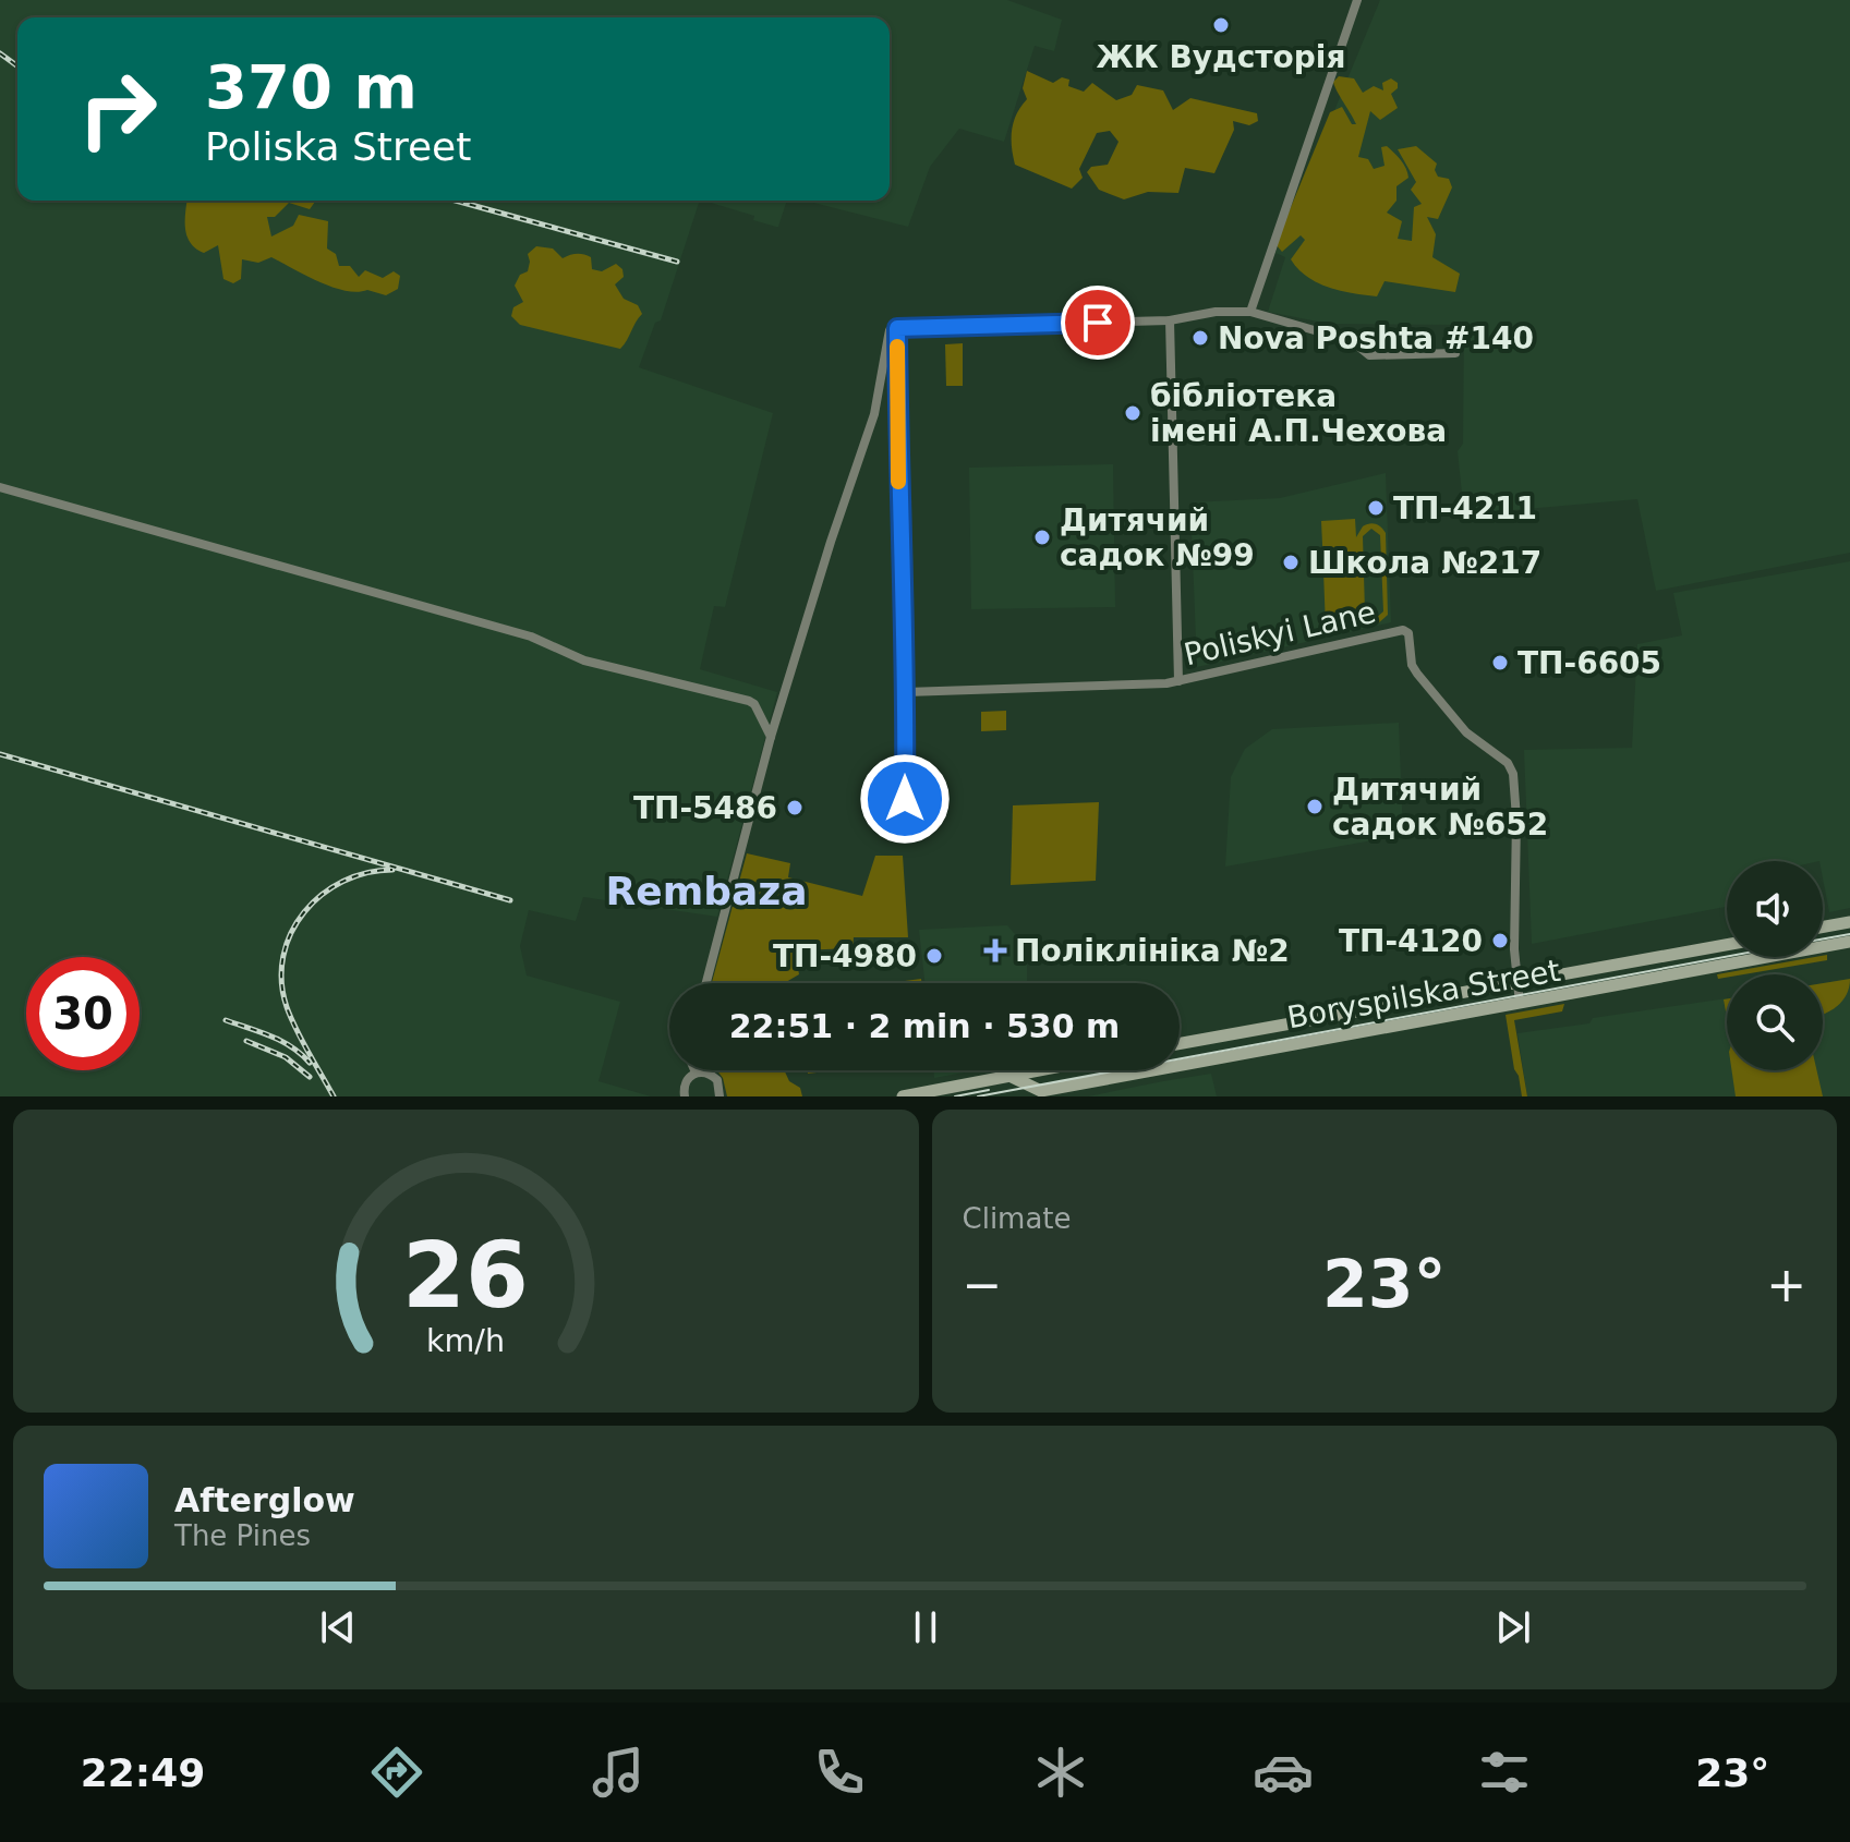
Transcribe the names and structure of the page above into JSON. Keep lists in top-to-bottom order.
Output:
{
  "streets": {
    "main road": ["Boryspilska Street"],
    "street": ["Poliskyi Lane"]
  },
  "crossings": [
    ["Poliskyi Lane", "Boryspilska Street"]
  ],
  "districts": ["Rembaza"],
  "places": {
    "other": [
      "ЖК Вудсторія",
      "Nova Poshta #140",
      "бібліотека імені А.П.Чехова",
      "ТП-4211",
      "Дитячий садок №99",
      "Школа №217",
      "ТП-6605",
      "Дитячий садок №652",
      "ТП-5486",
      "ТП-4120",
      "ТП-4980"
    ],
    "health": ["Поліклініка №2"]
  },
  "page": {
    "turn": ["370 m", "Poliska Street"],
    "limit": "30",
    "trip": "22:51 · 2 min · 530 m",
    "tile": "Climate",
    "heat": ["−", "23°", "+"],
    "song": ["Afterglow", "The Pines"],
    "tabs": ["22:49", "23°"],
    "gauge": ["26", "km/h"]
  }
}
